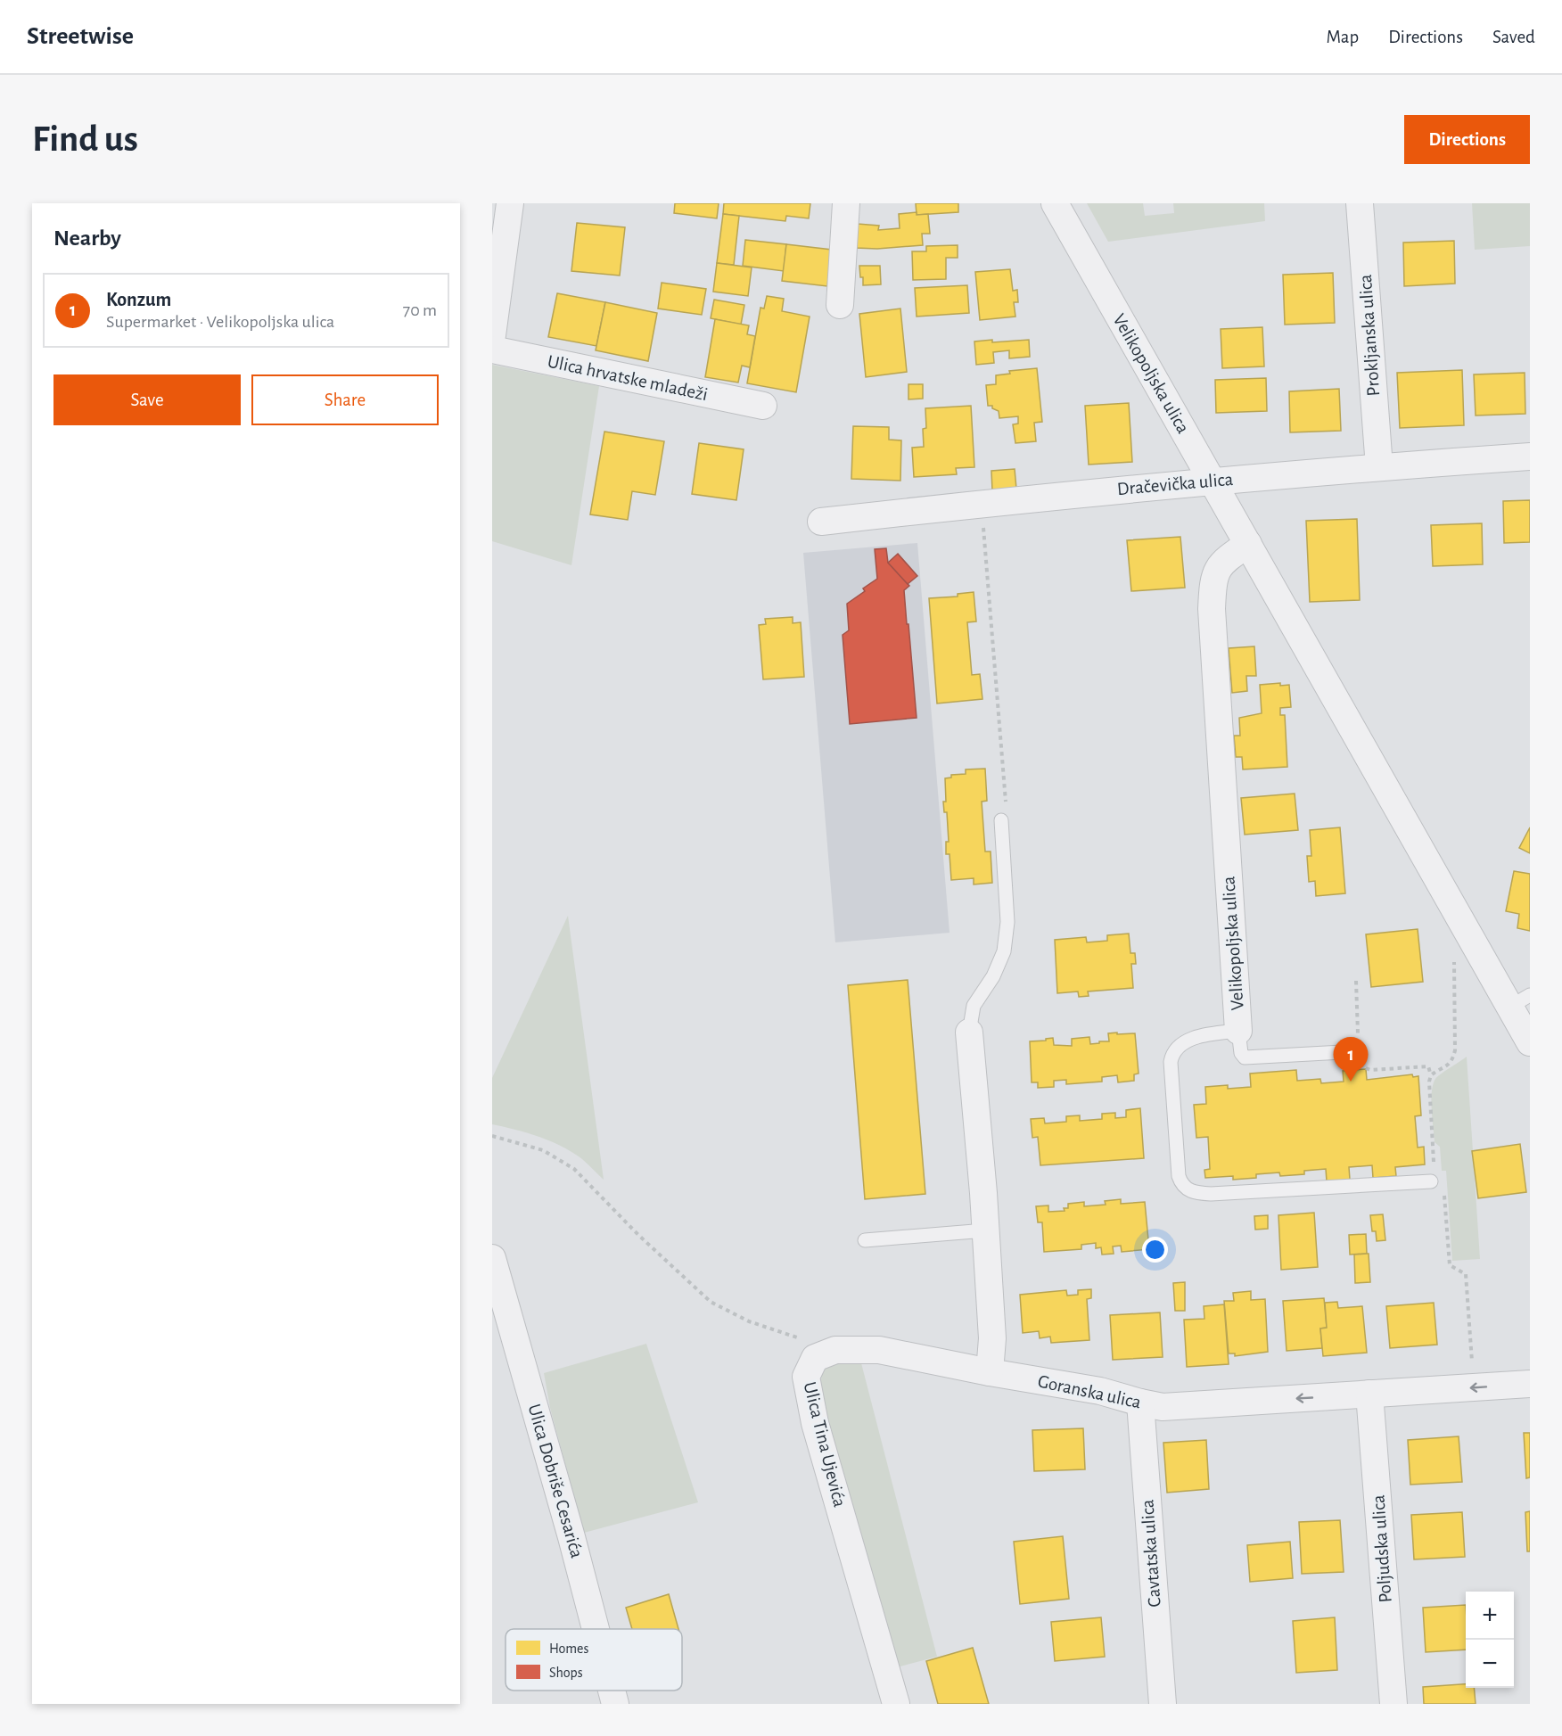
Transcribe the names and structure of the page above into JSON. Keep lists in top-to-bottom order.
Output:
{
  "streets": {
    "street": [
      "Prokljanska ulica",
      "Velikopoljska ulica",
      "Ulica hrvatske mladeži",
      "Dračevička ulica",
      "Goranska ulica",
      "Ulica Tina Ujevića",
      "Ulica Dobriše Cesarića",
      "Poljudska ulica",
      "Cavtatska ulica"
    ]
  },
  "crossings": [
    ["Prokljanska ulica", "Dračevička ulica"],
    ["Velikopoljska ulica", "Dračevička ulica"],
    ["Goranska ulica", "Ulica Tina Ujevića"],
    ["Goranska ulica", "Poljudska ulica"],
    ["Goranska ulica", "Cavtatska ulica"]
  ],
  "one_way": ["Goranska ulica"],
  "legend": ["Homes", "Shops"],
  "page": {
    "header": "Streetwise",
    "nav": ["Map", "Directions", "Saved"],
    "buttons": [
      "Directions",
      ["Save", "Share"]
    ],
    "title": "Find us",
    "heading": "Nearby",
    "list": [
      {
        "mark": "1",
        "name": "Konzum",
        "note": "Supermarket · Velikopoljska ulica",
        "value": "70 m"
      }
    ],
    "pins": "1",
    "map_buttons": ["+", "−"]
  }
}
